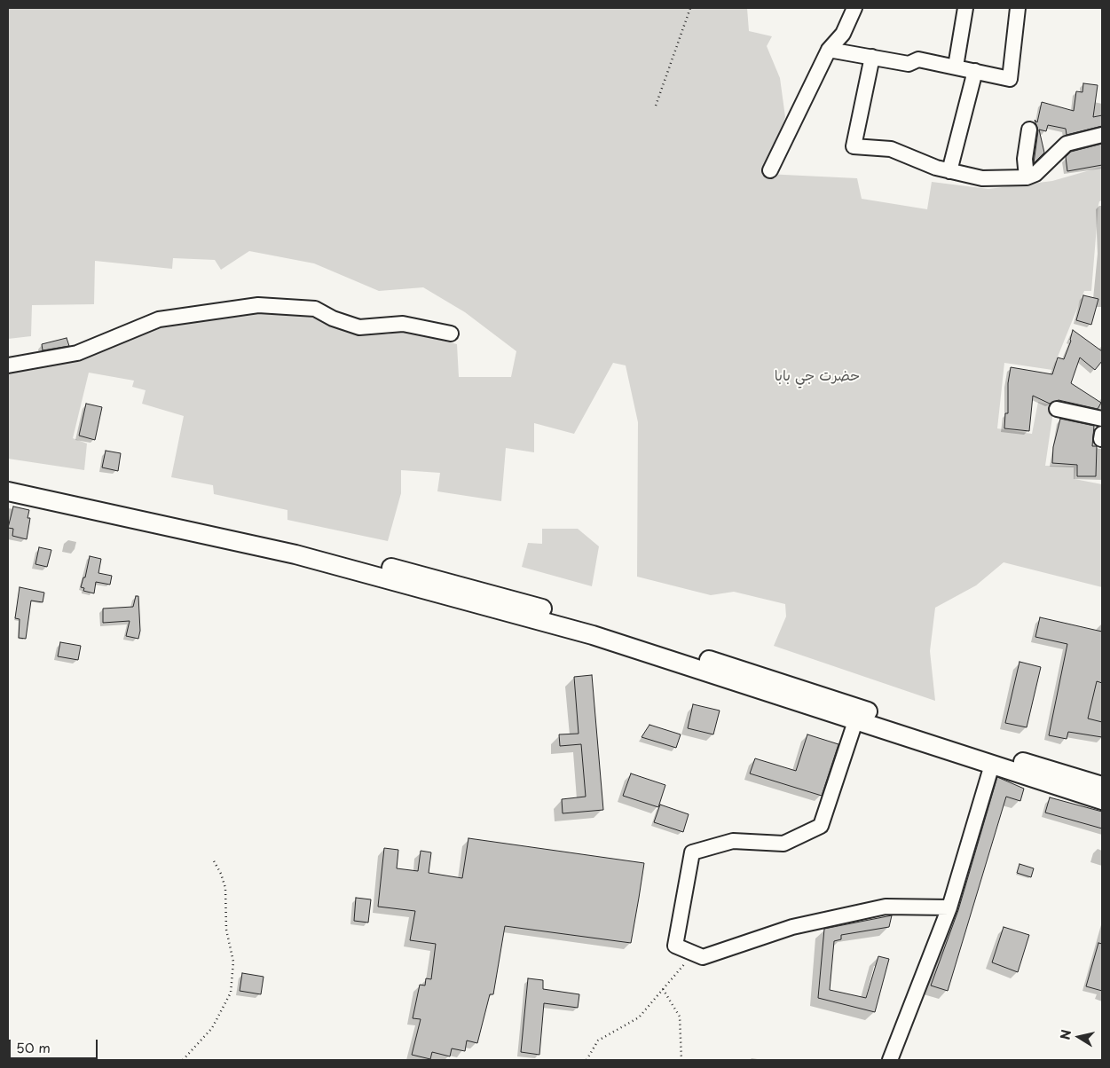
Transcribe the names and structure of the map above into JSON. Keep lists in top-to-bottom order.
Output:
{
  "parks": ["حضرت جي بابا"],
  "scale_bar": "50 m",
  "north": "left"
}
